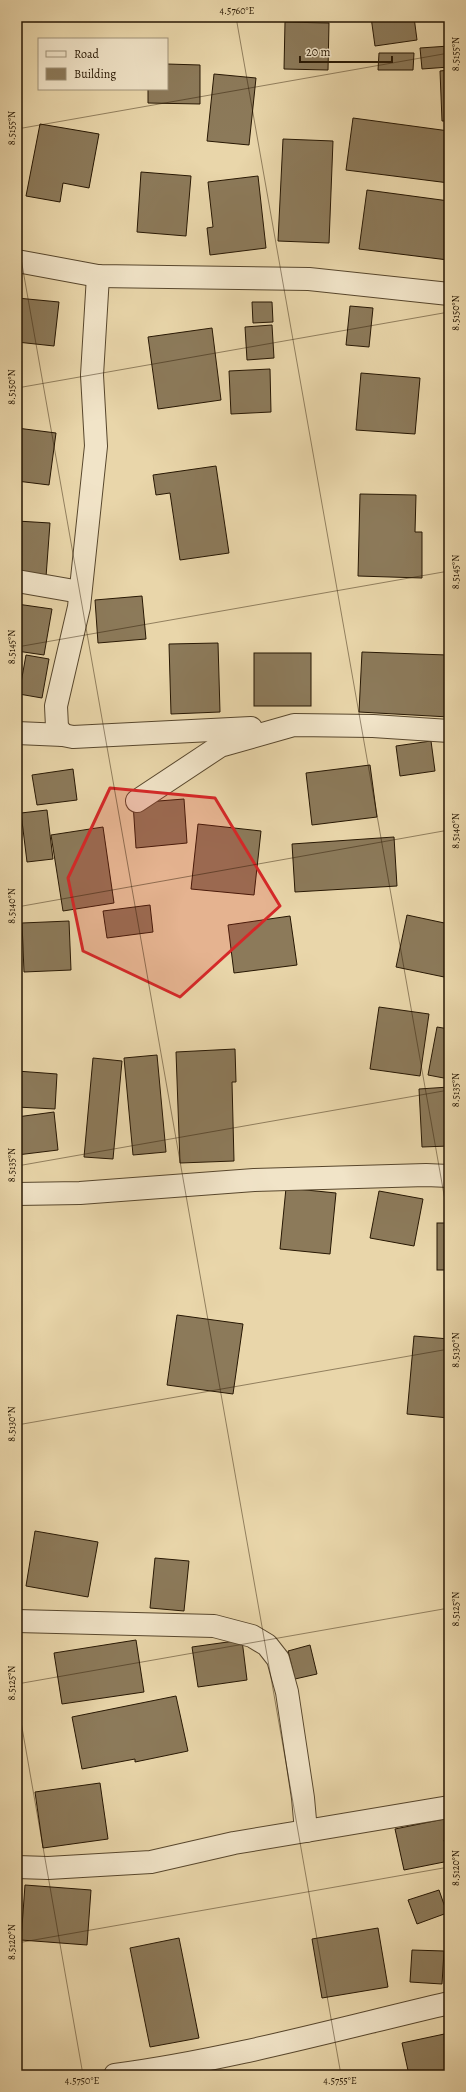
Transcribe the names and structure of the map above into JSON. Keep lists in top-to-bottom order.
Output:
{
  "legend": ["Road", "Building"],
  "scale_bar": "20 m",
  "coordinates": [
    "4.5760°E",
    "8.5155°N",
    "8.5150°N",
    "8.5145°N",
    "8.5140°N",
    "8.5135°N",
    "8.5130°N",
    "8.5125°N",
    "8.5120°N",
    "4.5750°E",
    "4.5755°E"
  ]
}
